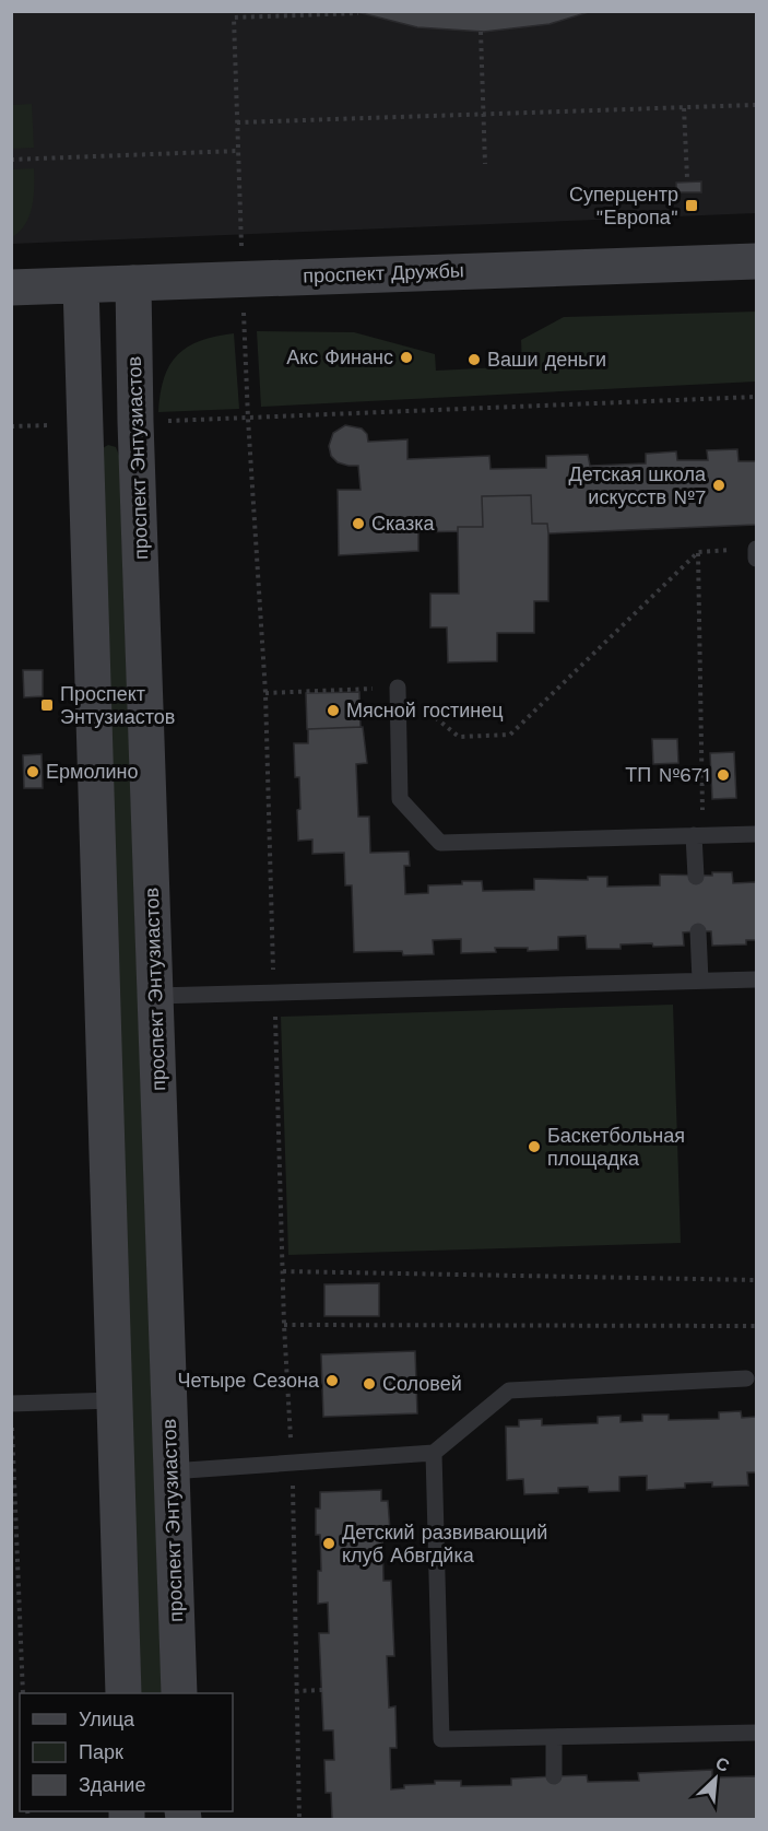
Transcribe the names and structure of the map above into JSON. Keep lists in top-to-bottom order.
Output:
{
  "streets": {
    "main road": ["проспект Дружбы", "проспект Энтузиастов"]
  },
  "crossings": [
    ["проспект Дружбы", "проспект Энтузиастов"]
  ],
  "places": {
    "transit": ["Суперцентр \"Европа\"", "Проспект Энтузиастов"],
    "other": [
      "Акс Финанс",
      "Ваши деньги",
      "Детская школа искусств №7",
      "Сказка",
      "Мясной гостинец",
      "Ермолино",
      "ТП №671",
      "Баскетбольная площадка",
      "Четыре Сезона",
      "Соловей",
      "Детский развивающий клуб Абвгдйка"
    ]
  },
  "legend": ["Улица", "Парк", "Здание"],
  "north": "top right"
}
